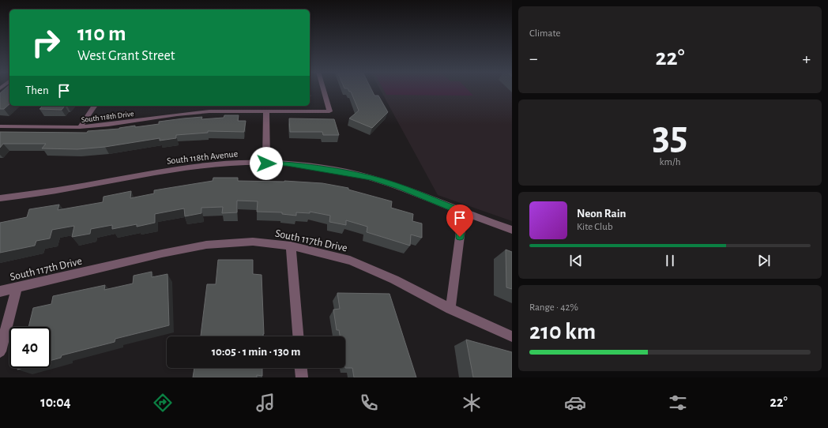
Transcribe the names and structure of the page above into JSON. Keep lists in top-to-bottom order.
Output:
{
  "streets": {
    "street": ["South 118th Drive", "South 118th Avenue", "South 117th Drive"]
  },
  "page": {
    "tile": [
      "Climate",
      ["35", "km/h"],
      ["Range · 42%", "210 km"]
    ],
    "turn": ["110 m", "West Grant Street"],
    "heat": ["−", "22°", "+"],
    "then": "Then",
    "song": ["Neon Rain", "Kite Club"],
    "limit": "40",
    "trip": "10:05 · 1 min · 130 m",
    "tabs": ["10:04", "22°"]
  }
}
